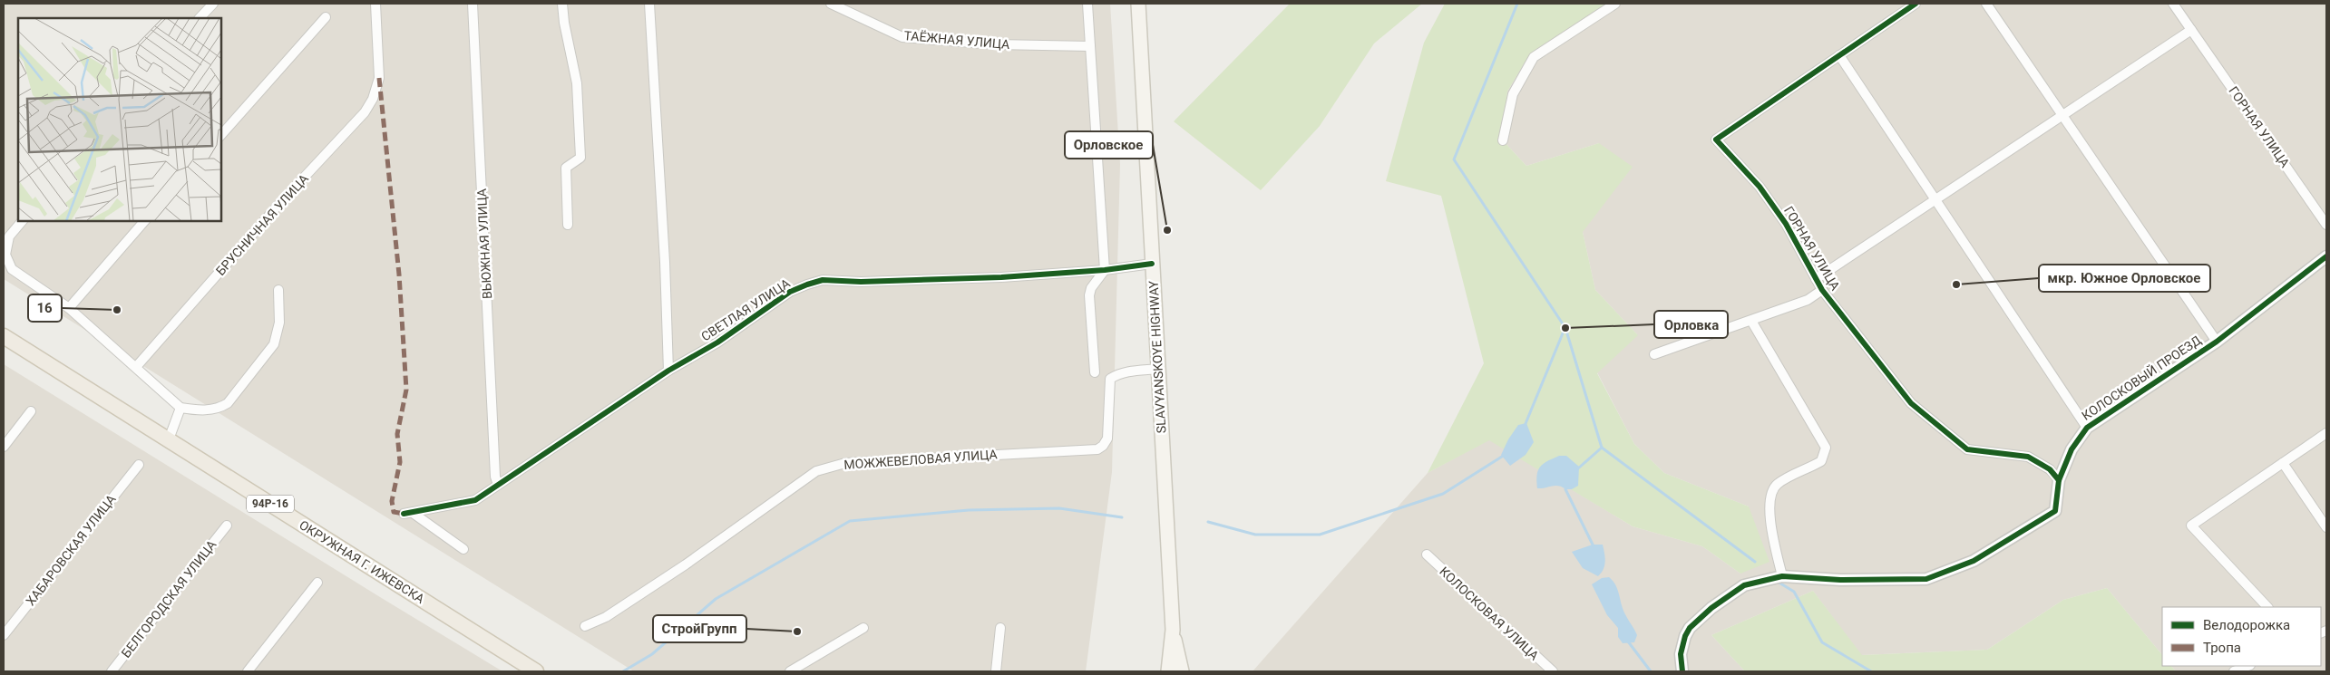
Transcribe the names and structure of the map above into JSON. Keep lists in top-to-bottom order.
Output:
{
  "streets": {
    "main road": ["SLAVYANSKOYE HIGHWAY", "94Р-16", "ОКРУЖНАЯ Г. ИЖЕВСКА"],
    "street": [
      "ТАЁЖНАЯ УЛИЦА",
      "ГОРНАЯ УЛИЦА",
      "БРУСНИЧНАЯ УЛИЦА",
      "ВЬЮЖНАЯ УЛИЦА",
      "СВЕТЛАЯ УЛИЦА",
      "КОЛОСКОВЫЙ ПРОЕЗД",
      "МОЖЖЕВЕЛОВАЯ УЛИЦА",
      "ХАБАРОВСКАЯ УЛИЦА",
      "БЕЛГОРОДСКАЯ УЛИЦА",
      "КОЛОСКОВАЯ УЛИЦА"
    ]
  },
  "crossings": [
    ["ГОРНАЯ УЛИЦА", "КОЛОСКОВЫЙ ПРОЕЗД"],
    ["ВЬЮЖНАЯ УЛИЦА", "СВЕТЛАЯ УЛИЦА"],
    ["СВЕТЛАЯ УЛИЦА", "SLAVYANSKOYE HIGHWAY"],
    ["SLAVYANSKOYE HIGHWAY", "МОЖЖЕВЕЛОВАЯ УЛИЦА"]
  ],
  "places": [
    "Орловское",
    "мкр. Южное Орловское",
    "16",
    "Орловка",
    "СтройГрупп"
  ],
  "legend": ["Велодорожка", "Тропа"]
}
